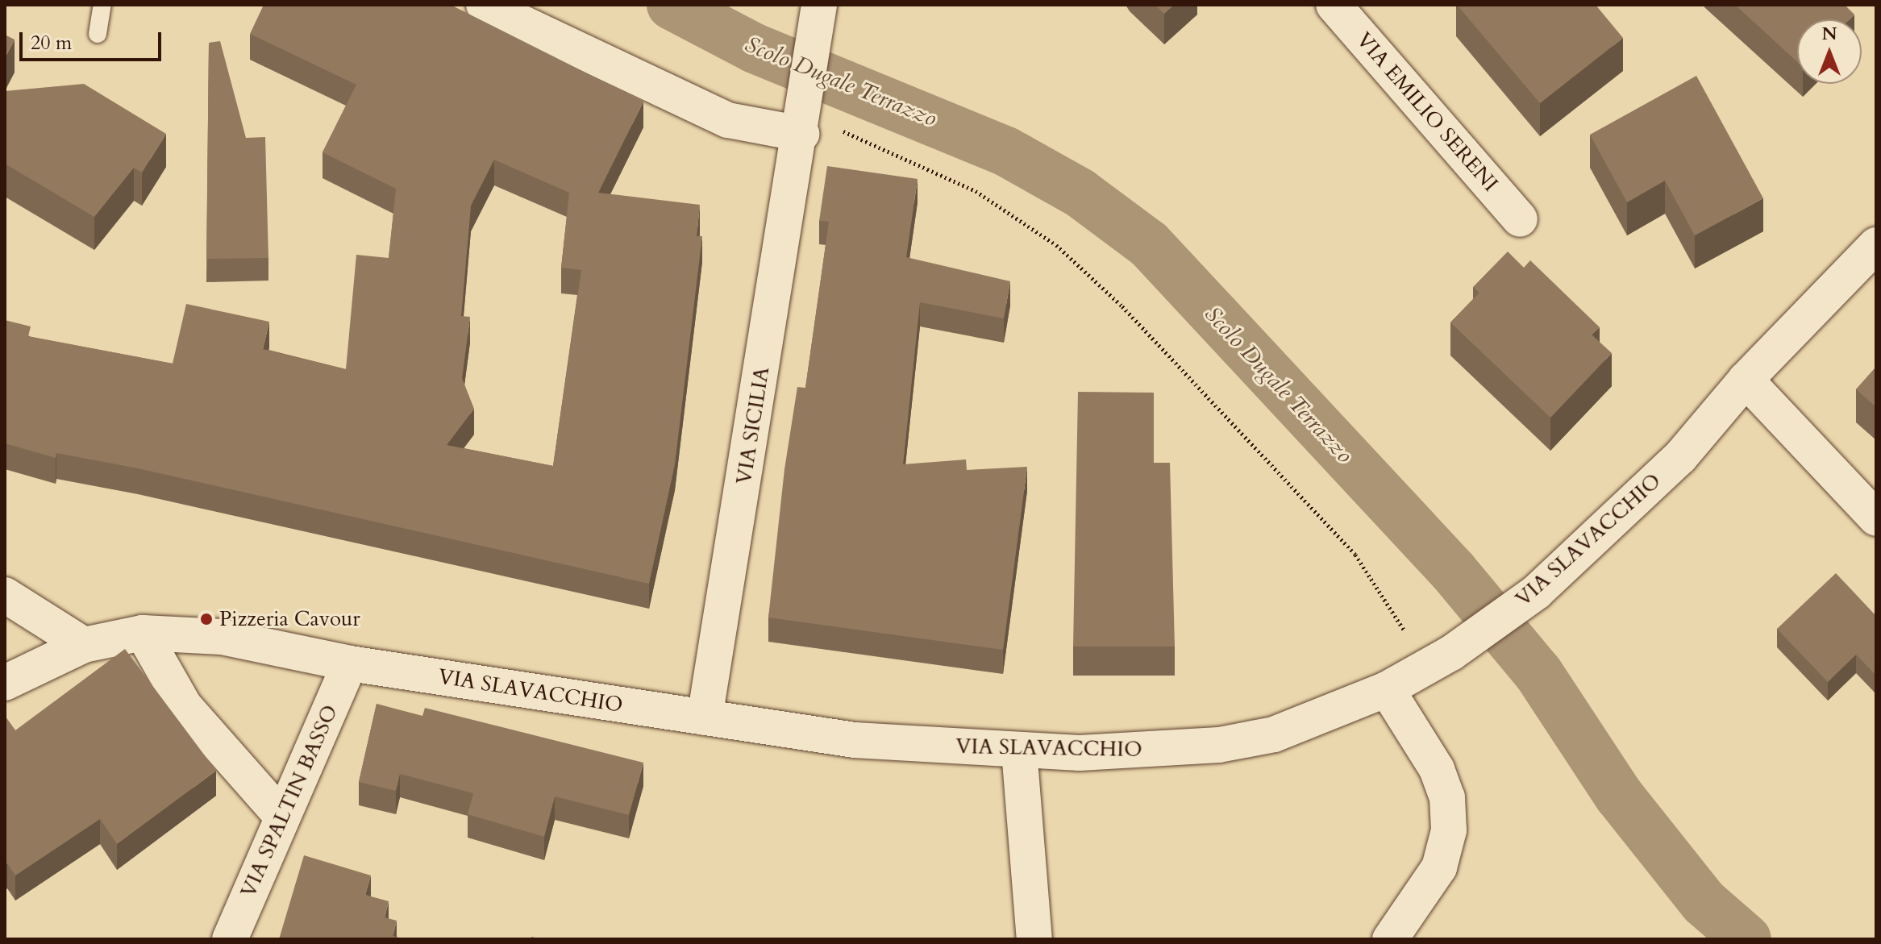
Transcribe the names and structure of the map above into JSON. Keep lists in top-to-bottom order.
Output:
{
  "streets": {
    "street": [
      "VIA EMILIO SERENI",
      "VIA SICILIA",
      "VIA SLAVACCHIO",
      "VIA SPALTIN BASSO"
    ]
  },
  "crossings": [
    ["VIA SICILIA", "VIA SLAVACCHIO"],
    ["VIA SLAVACCHIO", "VIA SPALTIN BASSO"]
  ],
  "water": ["Scolo Dugale Terrazzo"],
  "places": ["Pizzeria Cavour"],
  "scale_bar": "20 m",
  "north": "top"
}
